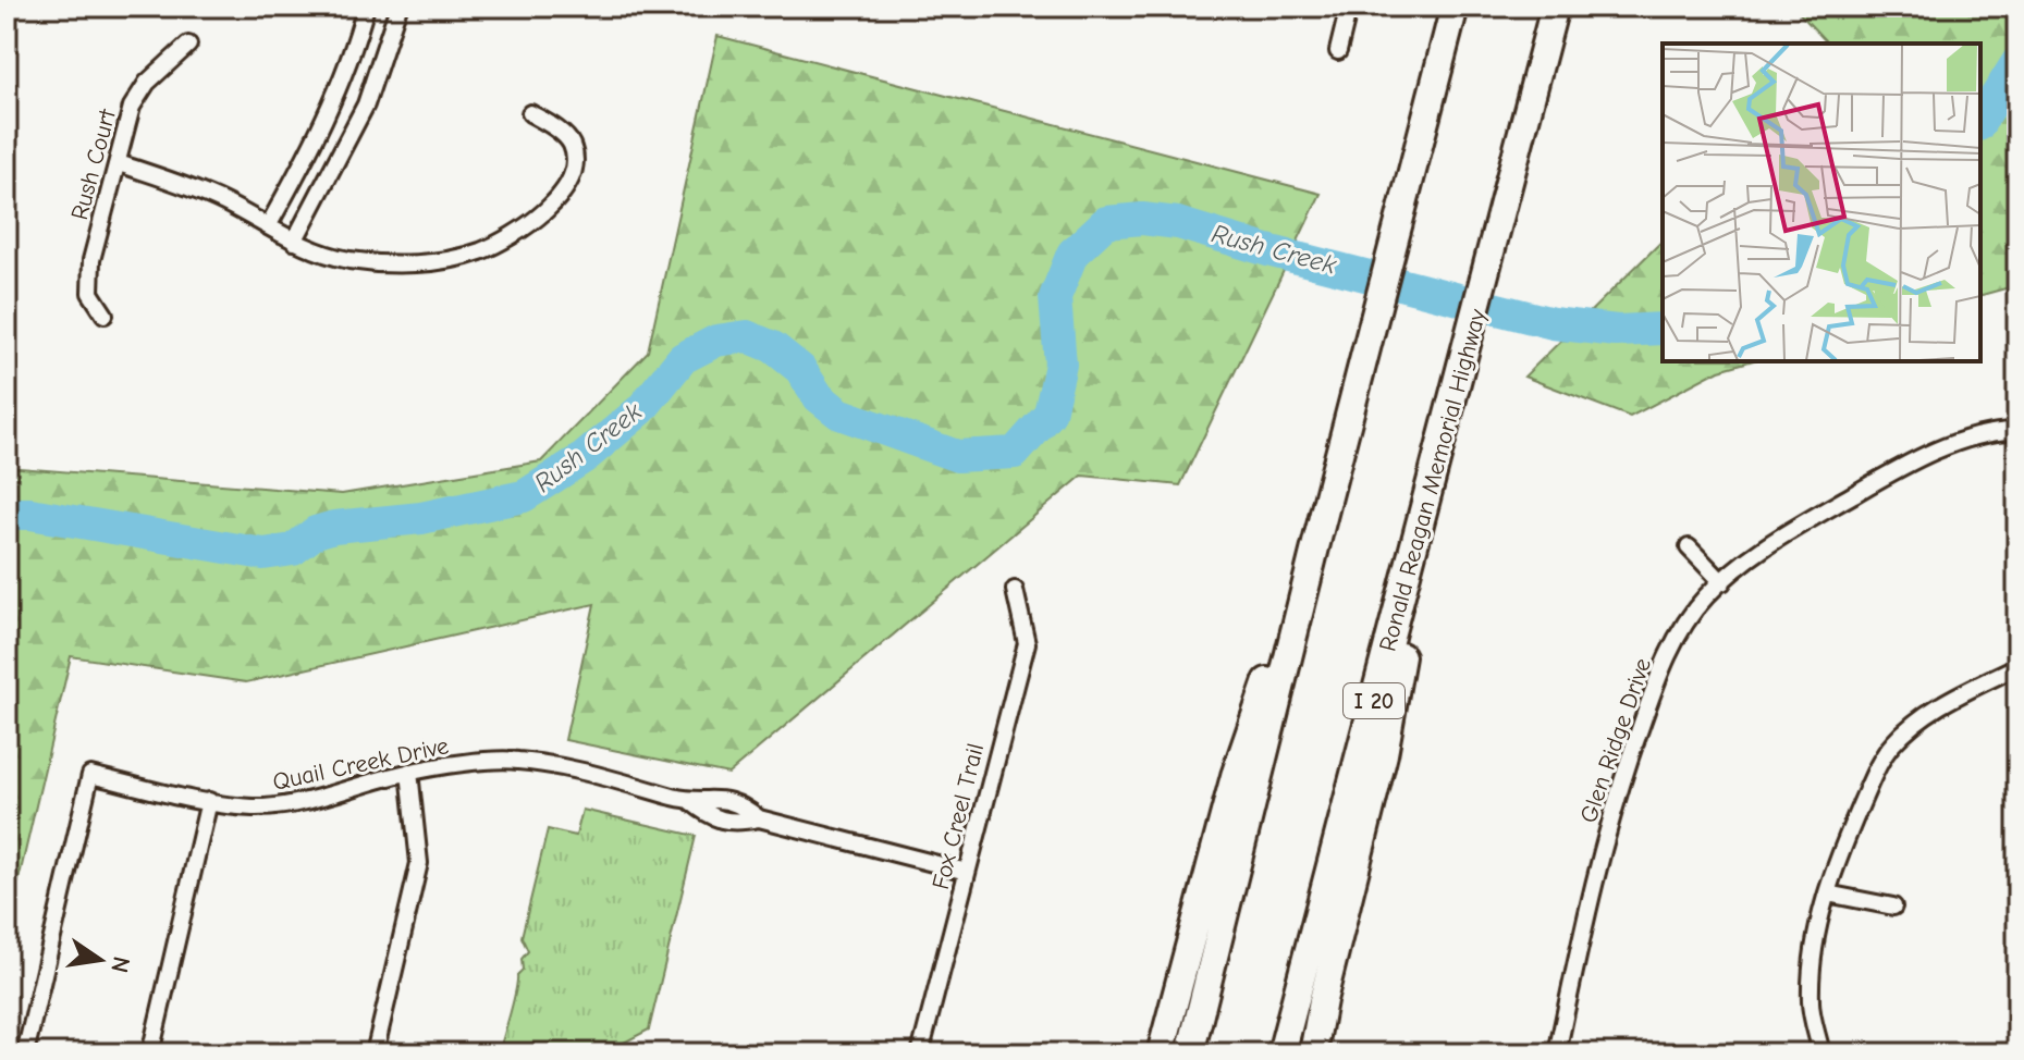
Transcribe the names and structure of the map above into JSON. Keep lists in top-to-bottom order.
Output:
{
  "streets": {
    "highway": ["Ronald Reagan Memorial Highway", "I 20"],
    "street": [
      "Rush Court",
      "Glen Ridge Drive",
      "Quail Creek Drive",
      "Fox Creel Trail"
    ]
  },
  "crossings": [
    ["Quail Creek Drive", "Fox Creel Trail"]
  ],
  "water": ["Rush Creek"],
  "north": "right"
}
